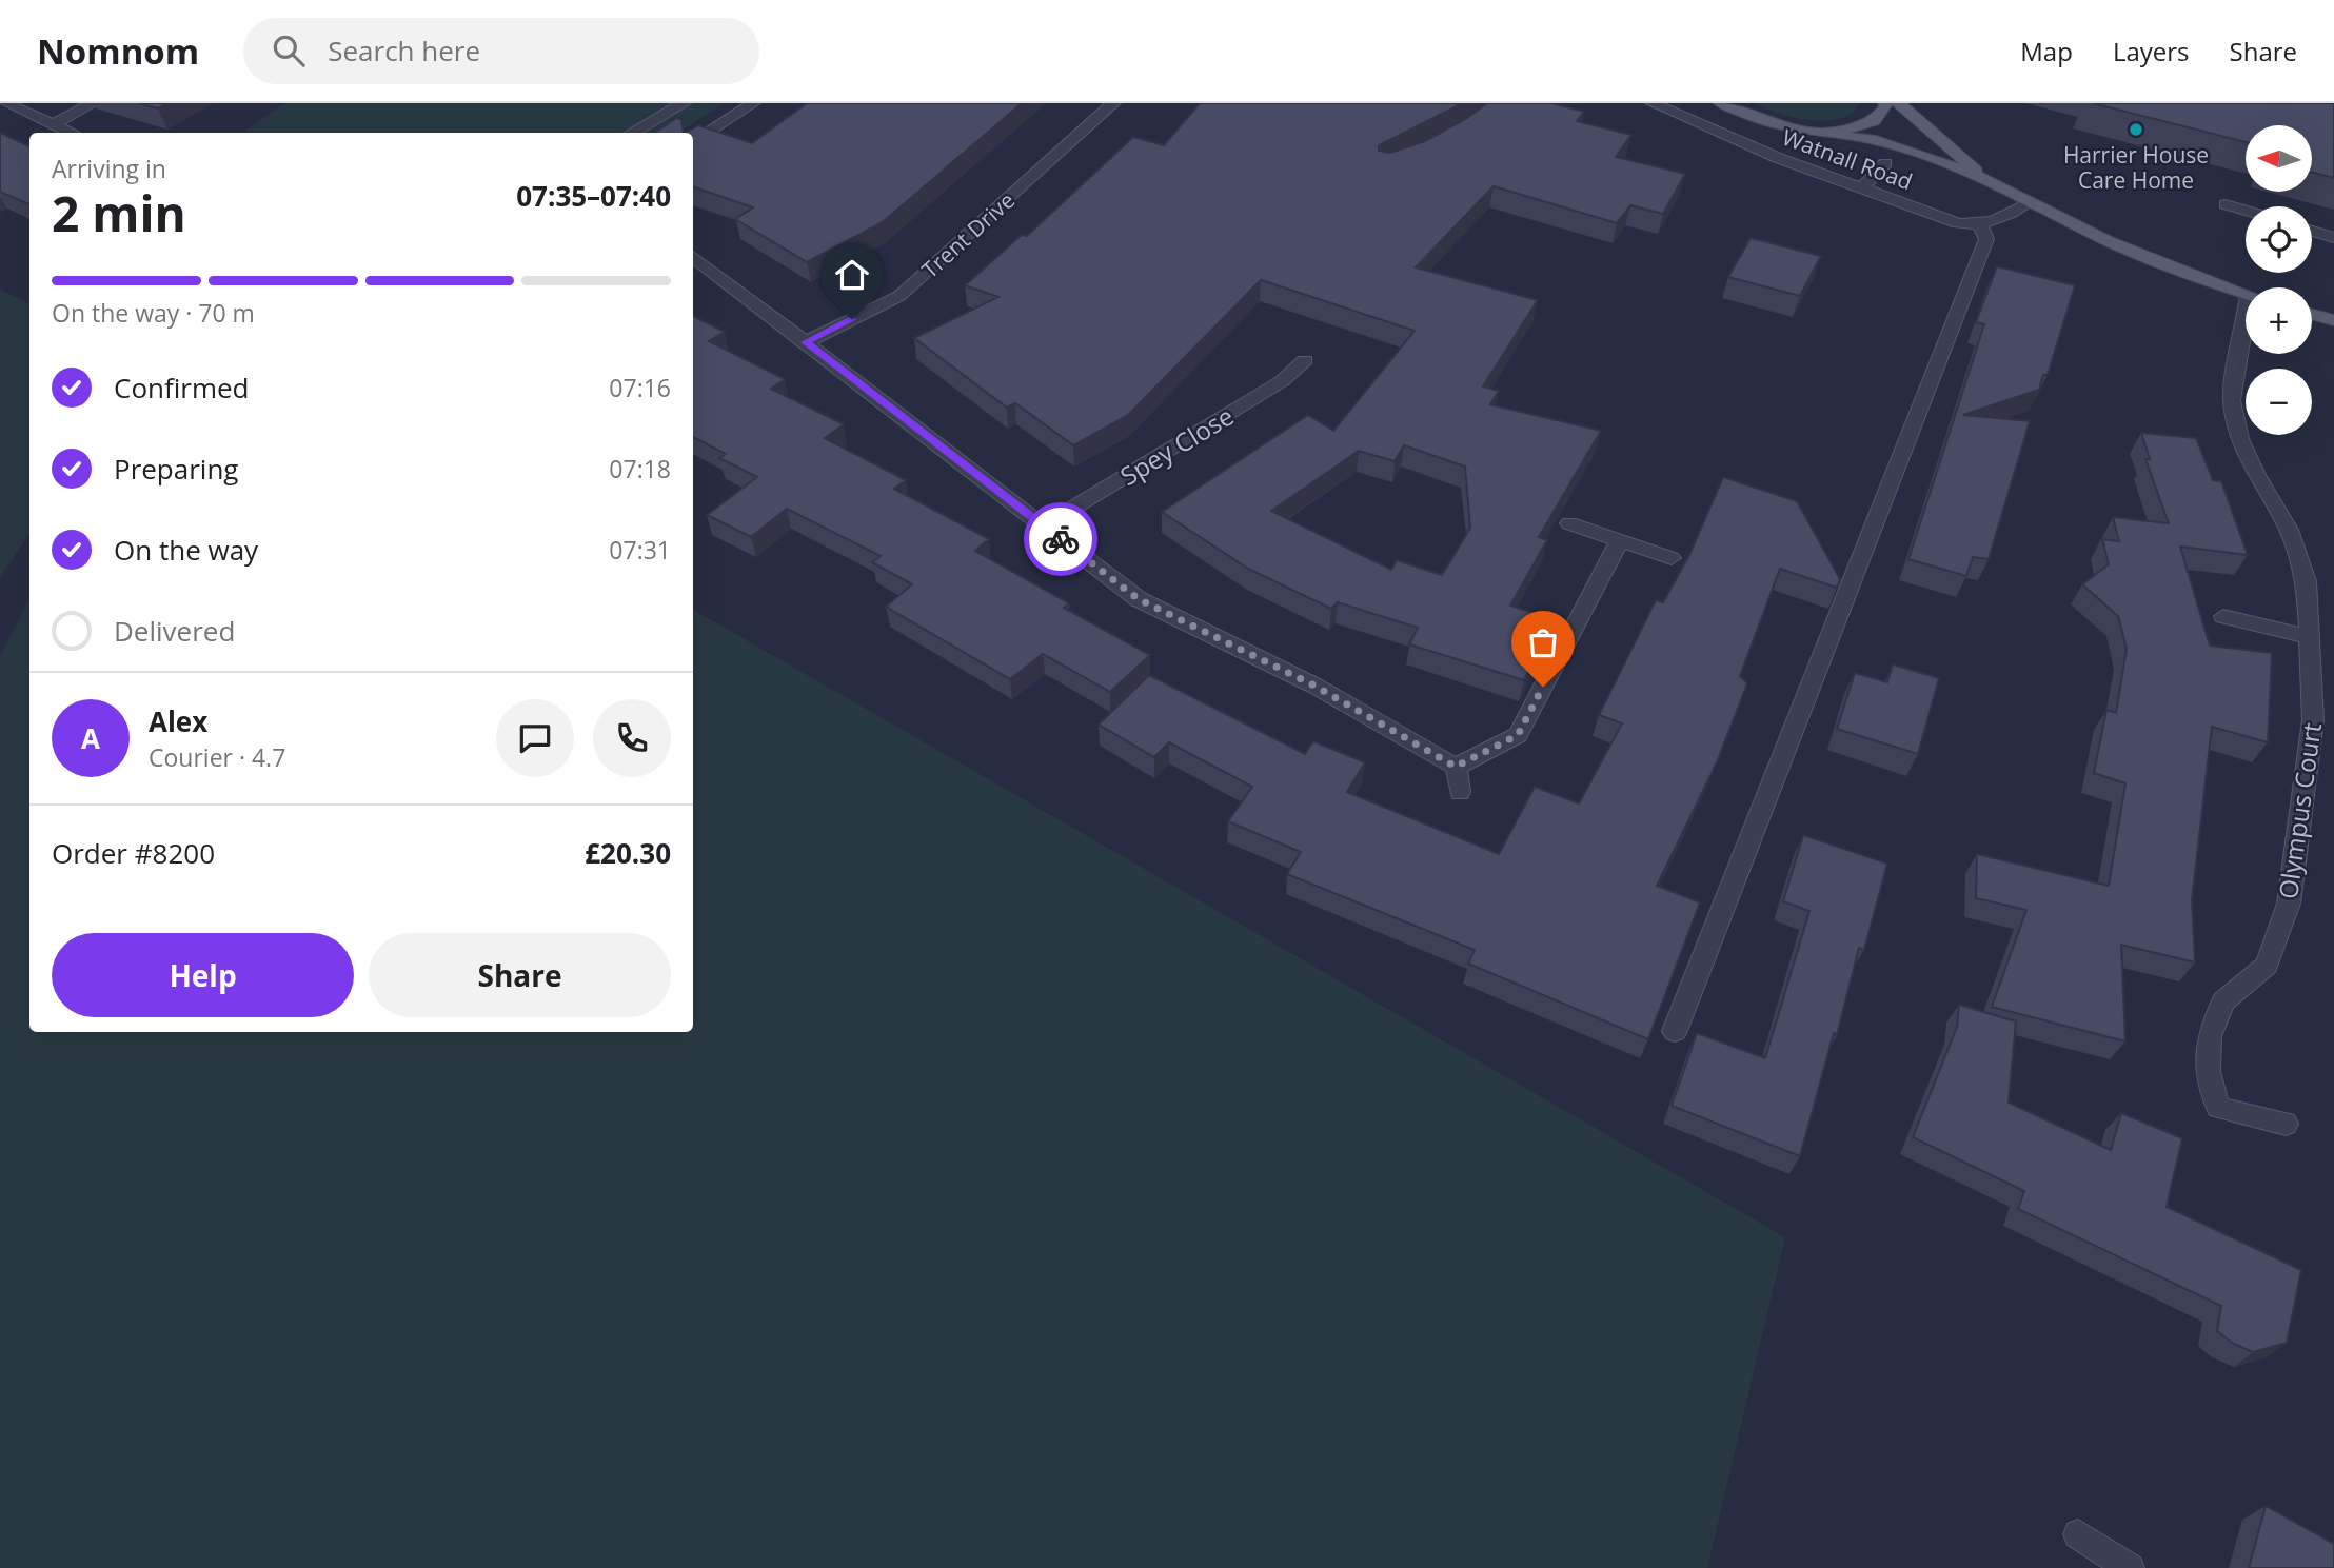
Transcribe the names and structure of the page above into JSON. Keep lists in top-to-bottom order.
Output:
{
  "streets": {
    "main road": ["Watnall Road"],
    "street": ["Trent Drive", "Spey Close", "Olympus Court"]
  },
  "places": ["Harrier House Care Home"],
  "north": "left",
  "page": {
    "header": "Nomnom",
    "search": "Search here",
    "nav": ["Map", "Layers", "Share"],
    "map_buttons": ["+", "−"],
    "heading": ["2 min", "Arriving in", "07:35–07:40"],
    "panel": [
      "Alex",
      "Courier · 4.7",
      "Order #8200",
      "£20.30"
    ],
    "bar": "On the way · 70 m",
    "list": [
      ["Confirmed", "07:16"],
      ["Preparing", "07:18"],
      ["On the way", "07:31"],
      "Delivered"
    ],
    "round": "A",
    "buttons": ["Help", "Share"]
  }
}
